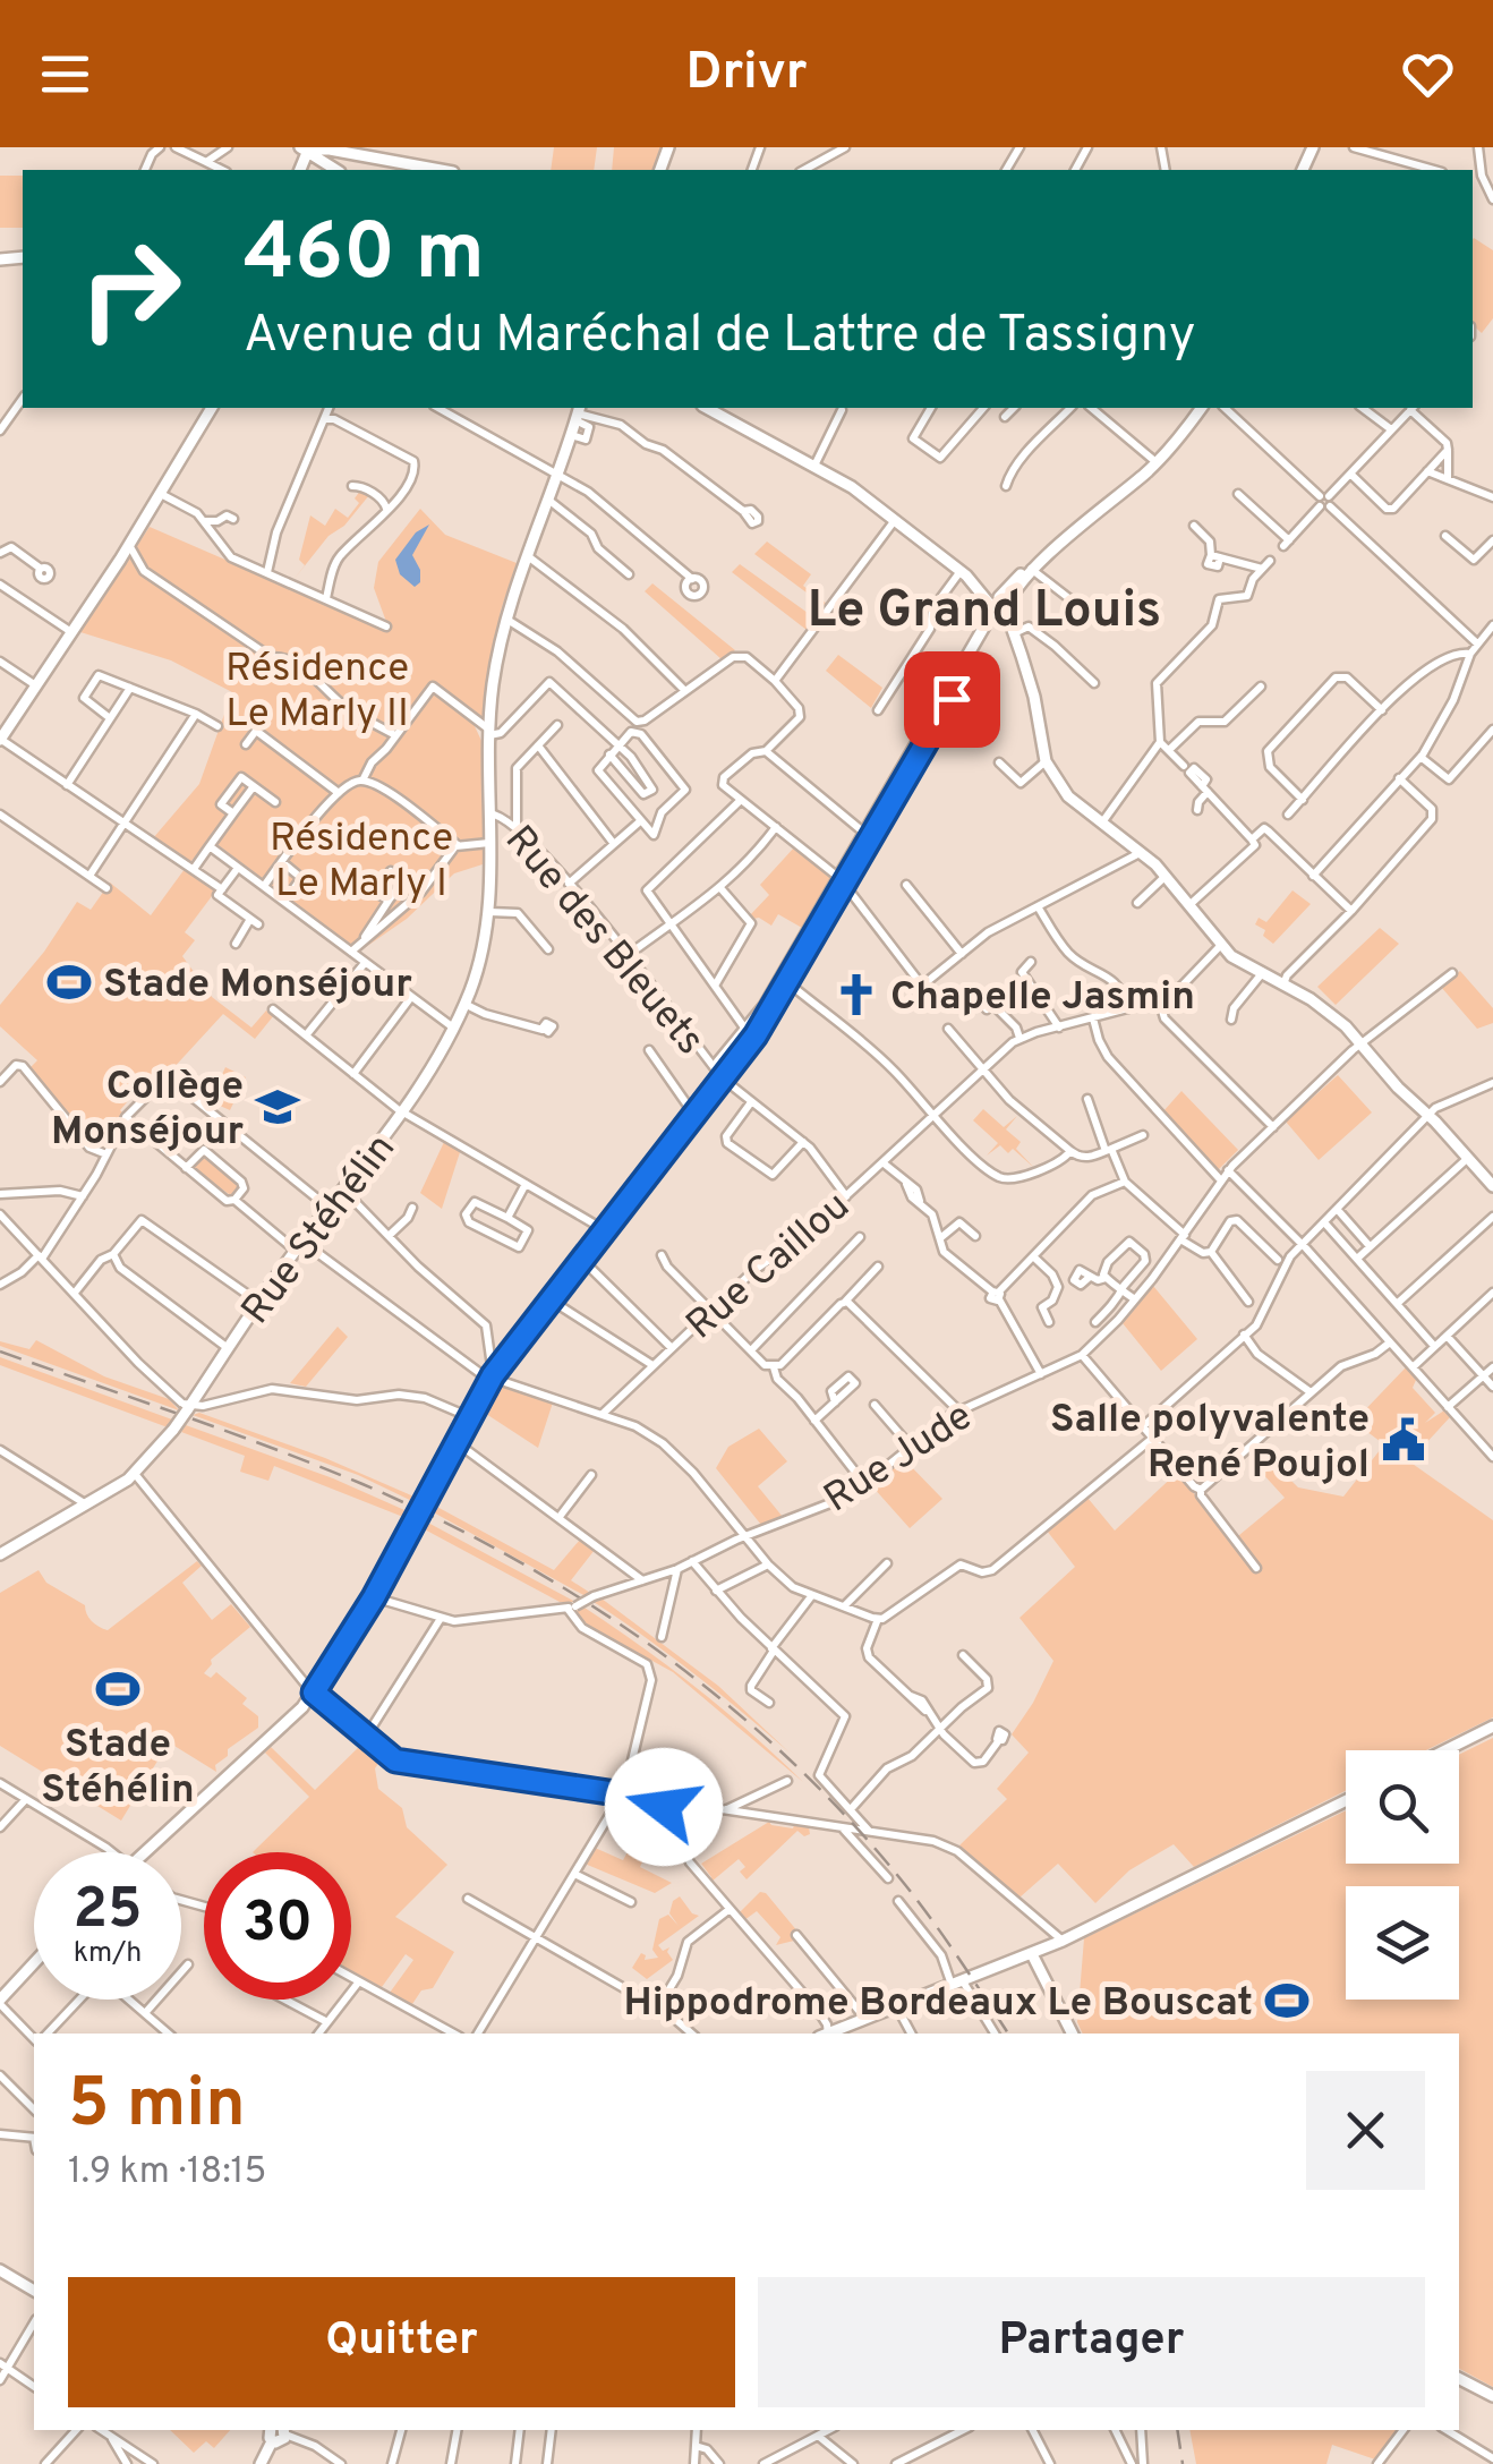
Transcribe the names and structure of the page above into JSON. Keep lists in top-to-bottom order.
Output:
{
  "streets": {
    "street": [
      "Rue des Bleuets",
      "Rue Stéhélin",
      "Rue Caillou",
      "Rue Jude"
    ]
  },
  "crossings": [
    ["Rue des Bleuets", "Rue Stéhélin"],
    ["Rue des Bleuets", "Rue Caillou"]
  ],
  "districts": ["Le Grand Louis"],
  "parks": ["Résidence Le Marly II", "Résidence Le Marly I"],
  "places": {
    "sports": ["Stade Monséjour", "Stade Stéhélin", "Hippodrome Bordeaux Le Bouscat"],
    "church": ["Chapelle Jasmin"],
    "school or university": ["Collège Monséjour"],
    "public building": ["Salle polyvalente René Poujol"]
  },
  "page": {
    "header": "Drivr",
    "turn": ["460 m", "Avenue du Maréchal de Lattre de Tassigny"],
    "speed": "25 km/h",
    "limit": "30",
    "heading": ["5 min", "1.9 km · 18:15"],
    "buttons": ["Quitter", "Partager"]
  }
}
